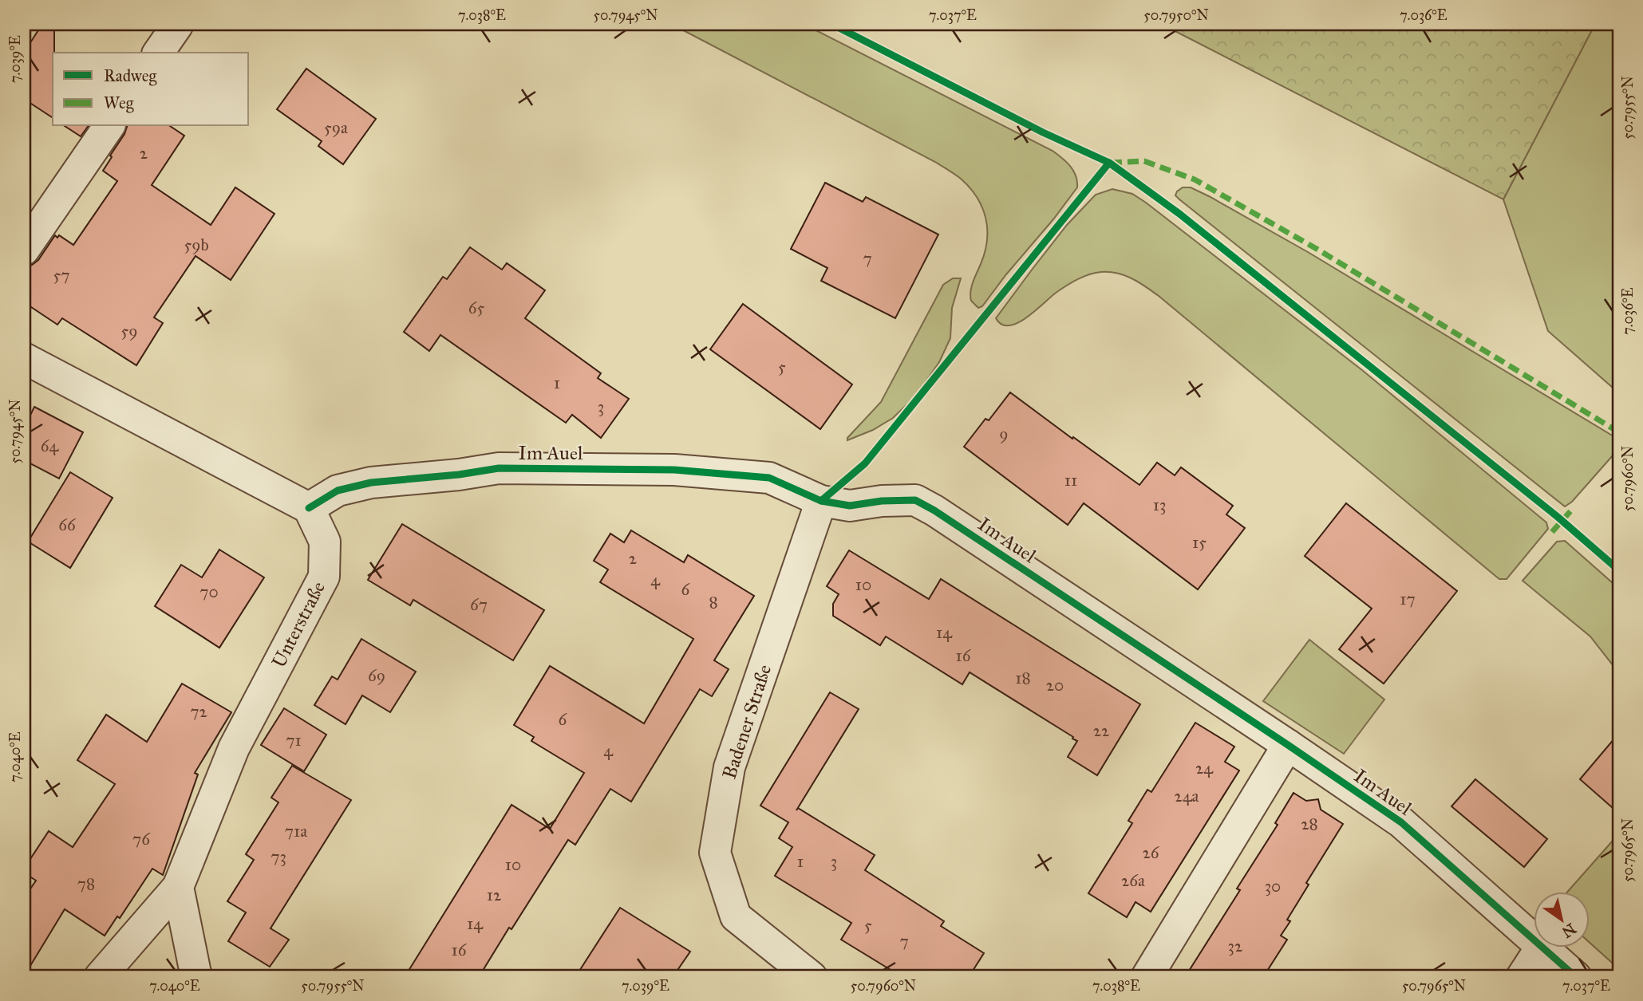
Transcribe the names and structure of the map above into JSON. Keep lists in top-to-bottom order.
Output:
{
  "streets": {
    "street": ["Im Auel", "Unterstraße", "Badener Straße"]
  },
  "crossings": [
    ["Im Auel", "Unterstraße"],
    ["Im Auel", "Badener Straße"]
  ],
  "house_numbers": [
    "59a",
    "2",
    "59b",
    "7",
    "57",
    "65",
    "59",
    "5",
    "1",
    "3",
    "9",
    "64",
    "11",
    "13",
    "66",
    "15",
    "2",
    "4",
    "10",
    "6",
    "70",
    "17",
    "8",
    "67",
    "14",
    "16",
    "69",
    "18",
    "20",
    "72",
    "6",
    "22",
    "71",
    "4",
    "24",
    "24a",
    "28",
    "71a",
    "76",
    "26",
    "73",
    "1",
    "3",
    "10",
    "26a",
    "78",
    "30",
    "12",
    "14",
    "5",
    "7",
    "32",
    "16"
  ],
  "legend": ["Radweg", "Weg"],
  "north": "bottom right",
  "coordinates": [
    "7.038°E",
    "50.7945°N",
    "7.037°E",
    "50.7950°N",
    "7.036°E",
    "7.039°E",
    "50.7955°N",
    "50.7960°N",
    "7.040°E",
    "50.7965°N"
  ]
}
